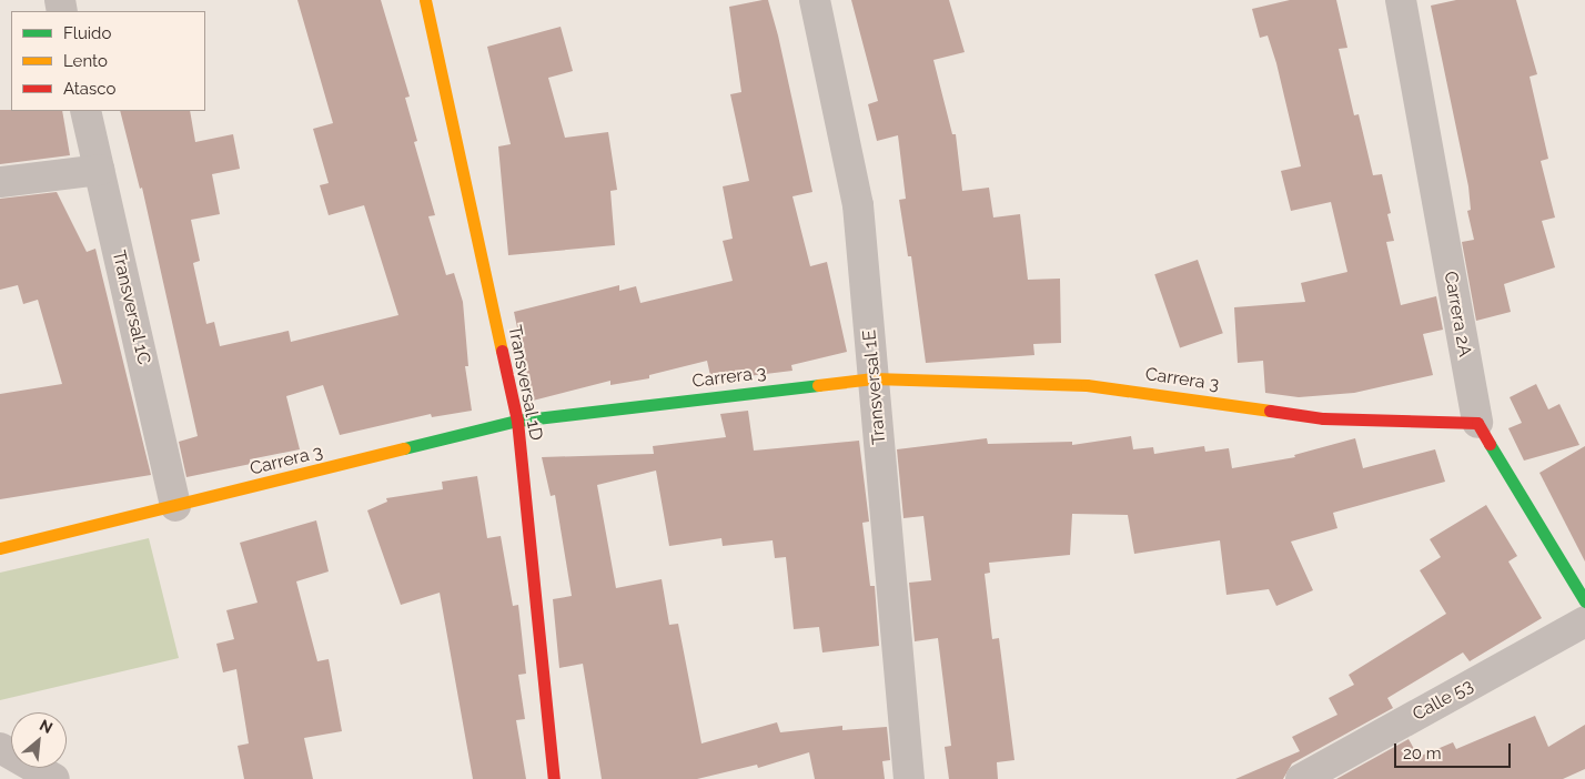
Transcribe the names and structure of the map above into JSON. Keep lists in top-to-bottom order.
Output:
{
  "streets": {
    "street": [
      "Transversal 1C",
      "Carrera 2A",
      "Carrera 3",
      "Transversal 1D",
      "Transversal 1E",
      "Calle 53"
    ]
  },
  "crossings": [
    ["Transversal 1C", "Carrera 3"],
    ["Carrera 2A", "Carrera 3"],
    ["Carrera 3", "Transversal 1D"],
    ["Carrera 3", "Transversal 1E"]
  ],
  "legend": ["Fluido", "Lento", "Atasco"],
  "scale_bar": "20 m",
  "north": "top right"
}
